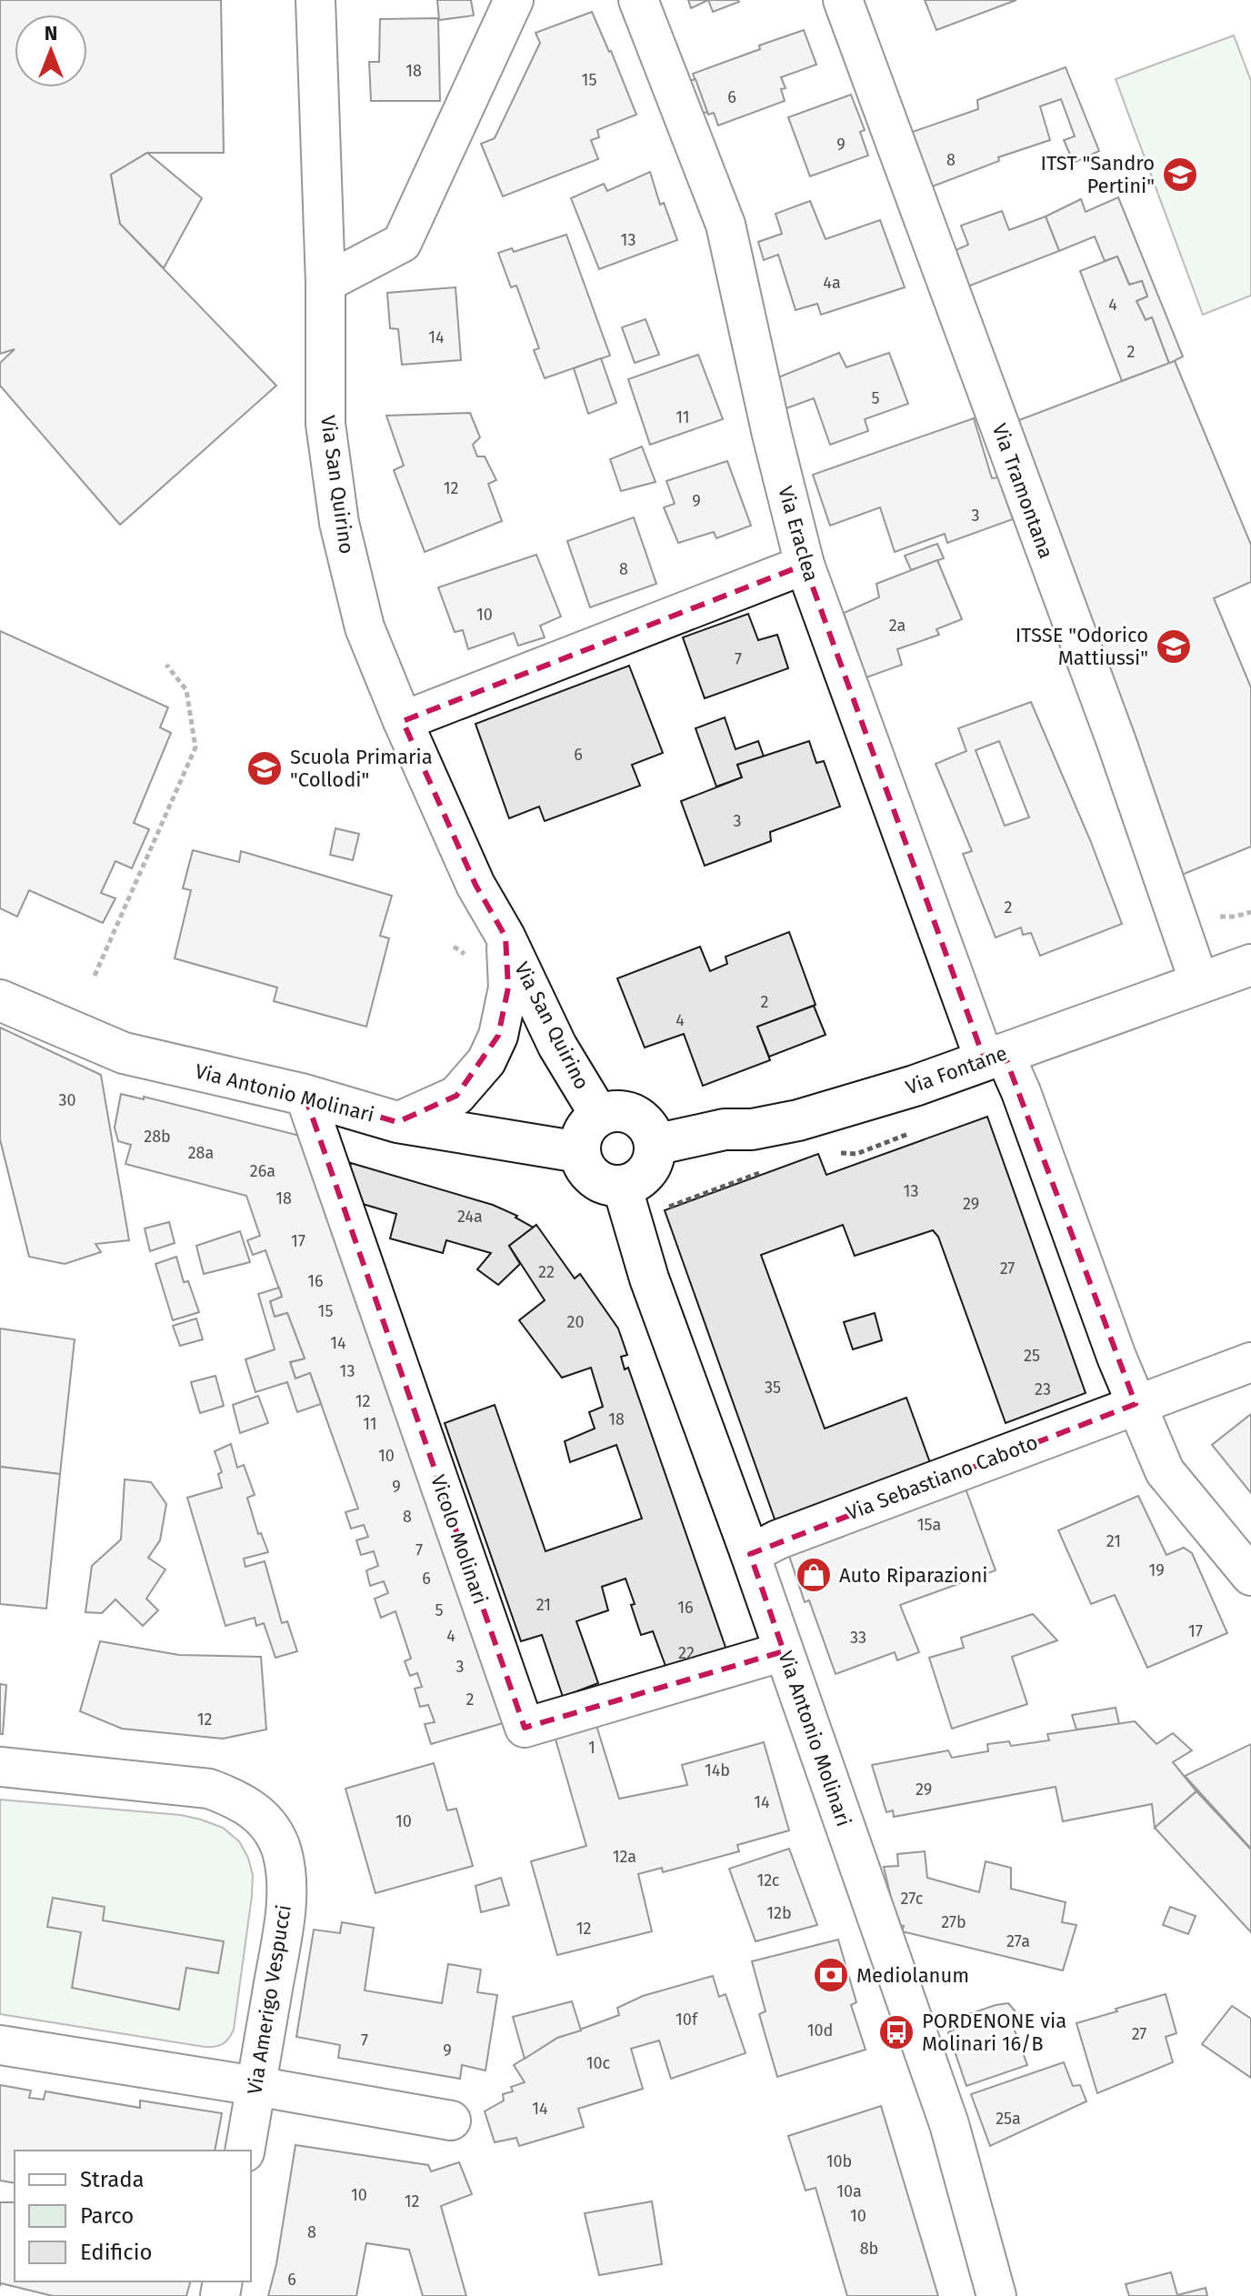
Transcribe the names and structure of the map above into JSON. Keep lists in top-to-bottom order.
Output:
{
  "streets": {
    "street": [
      "Via San Quirino",
      "Via Tramontana",
      "Via Eraclea",
      "Via Fontane",
      "Via Antonio Molinari",
      "Via Sebastiano Caboto",
      "Vicolo Molinari",
      "Via Amerigo Vespucci"
    ]
  },
  "crossings": [
    ["Via San Quirino", "Via Fontane"],
    ["Via San Quirino", "Via Antonio Molinari"],
    ["Via Tramontana", "Via Fontane"],
    ["Via Eraclea", "Via Fontane"],
    ["Via Fontane", "Via Antonio Molinari"],
    ["Via Antonio Molinari", "Via Sebastiano Caboto"],
    ["Via Antonio Molinari", "Vicolo Molinari"]
  ],
  "places": {
    "school or university": ["ITST \"Sandro Pertini\"", "ITSSE \"Odorico Mattiussi\"", "Scuola Primaria \"Collodi\""],
    "shop": ["Auto Riparazioni"],
    "bank": ["Mediolanum"],
    "bus stop": ["PORDENONE via Molinari 16/B"]
  },
  "house_numbers": [
    "18",
    "15",
    "6",
    "9",
    "8",
    "13",
    "4a",
    "4",
    "14",
    "2",
    "5",
    "11",
    "12",
    "9",
    "3",
    "8",
    "10",
    "2a",
    "7",
    "6",
    "3",
    "2",
    "2",
    "4",
    "30",
    "28b",
    "28a",
    "26a",
    "13",
    "18",
    "29",
    "24a",
    "17",
    "27",
    "22",
    "16",
    "15",
    "20",
    "14",
    "25",
    "13",
    "35",
    "23",
    "12",
    "18",
    "11",
    "10",
    "9",
    "8",
    "15a",
    "21",
    "7",
    "19",
    "6",
    "21",
    "16",
    "5",
    "17",
    "4",
    "33",
    "22",
    "3",
    "2",
    "12",
    "1",
    "14b",
    "29",
    "14",
    "10",
    "12a",
    "12c",
    "27c",
    "12b",
    "27b",
    "12",
    "27a",
    "10f",
    "10d",
    "27",
    "7",
    "9",
    "10c",
    "14",
    "25a",
    "10b",
    "10a",
    "10",
    "12",
    "10",
    "8",
    "8b",
    "6"
  ],
  "legend": ["Strada", "Parco", "Edificio"],
  "north": "top"
}
